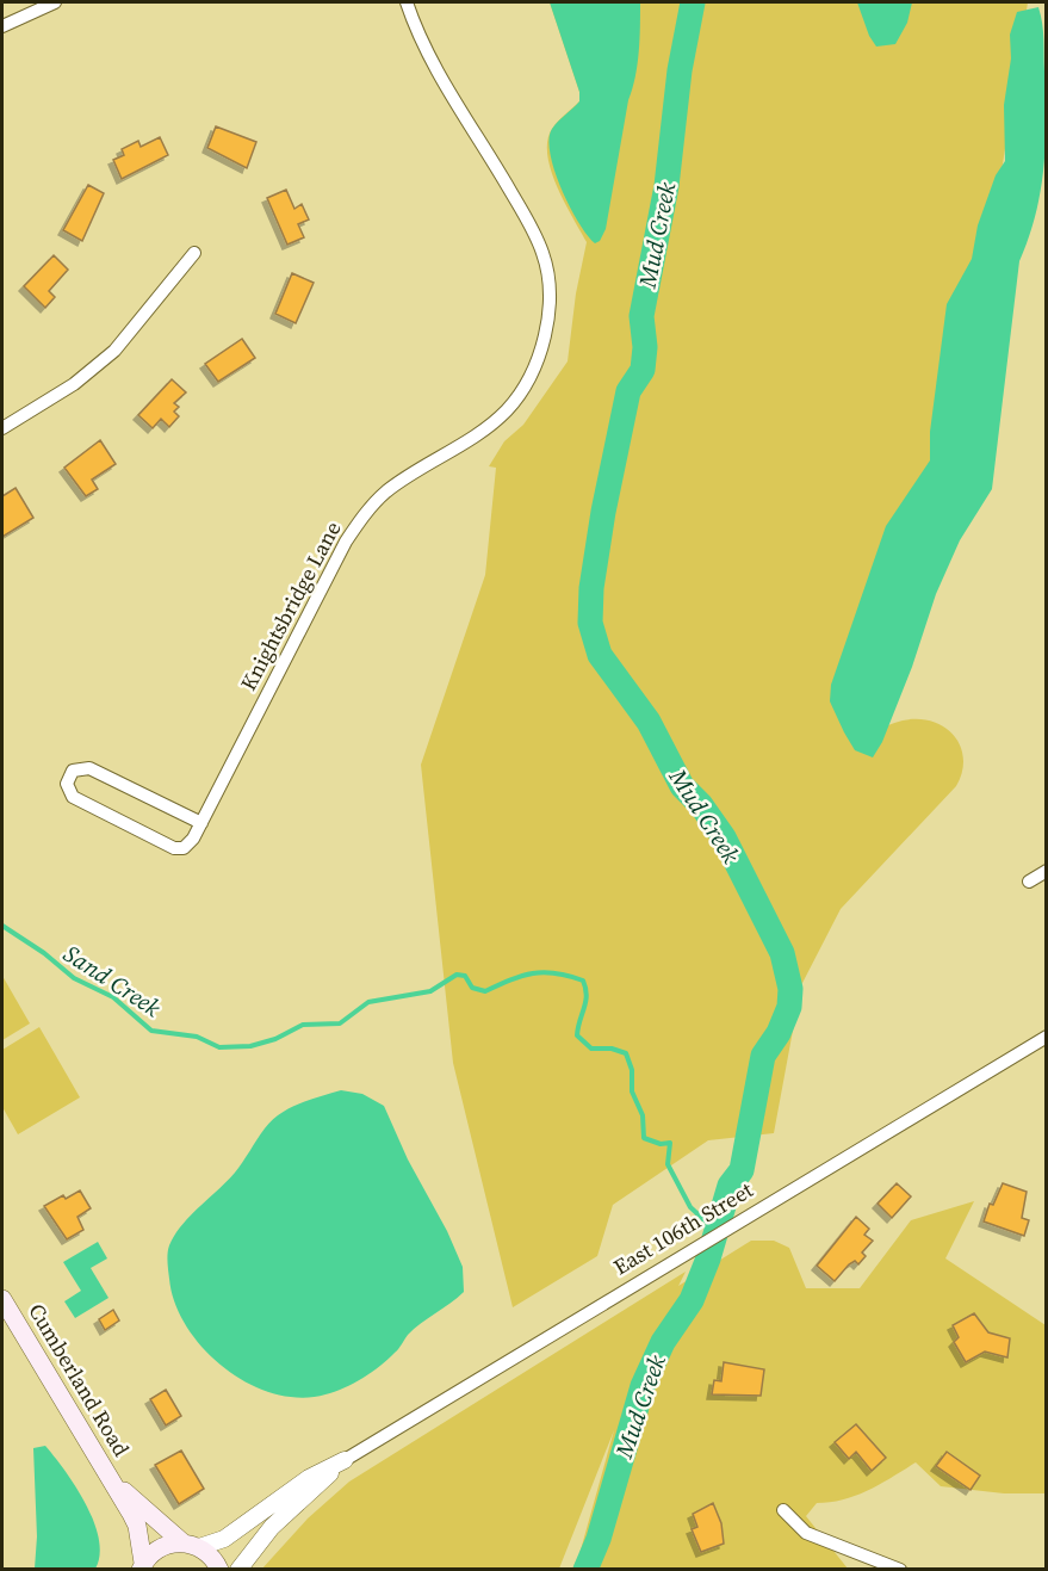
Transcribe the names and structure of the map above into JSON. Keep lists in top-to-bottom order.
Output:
{
  "streets": {
    "main road": ["Cumberland Road"],
    "street": ["Knightsbridge Lane", "East 106th Street"]
  },
  "crossings": [
    ["East 106th Street", "Cumberland Road"]
  ],
  "water": ["Mud Creek", "Sand Creek"]
}
